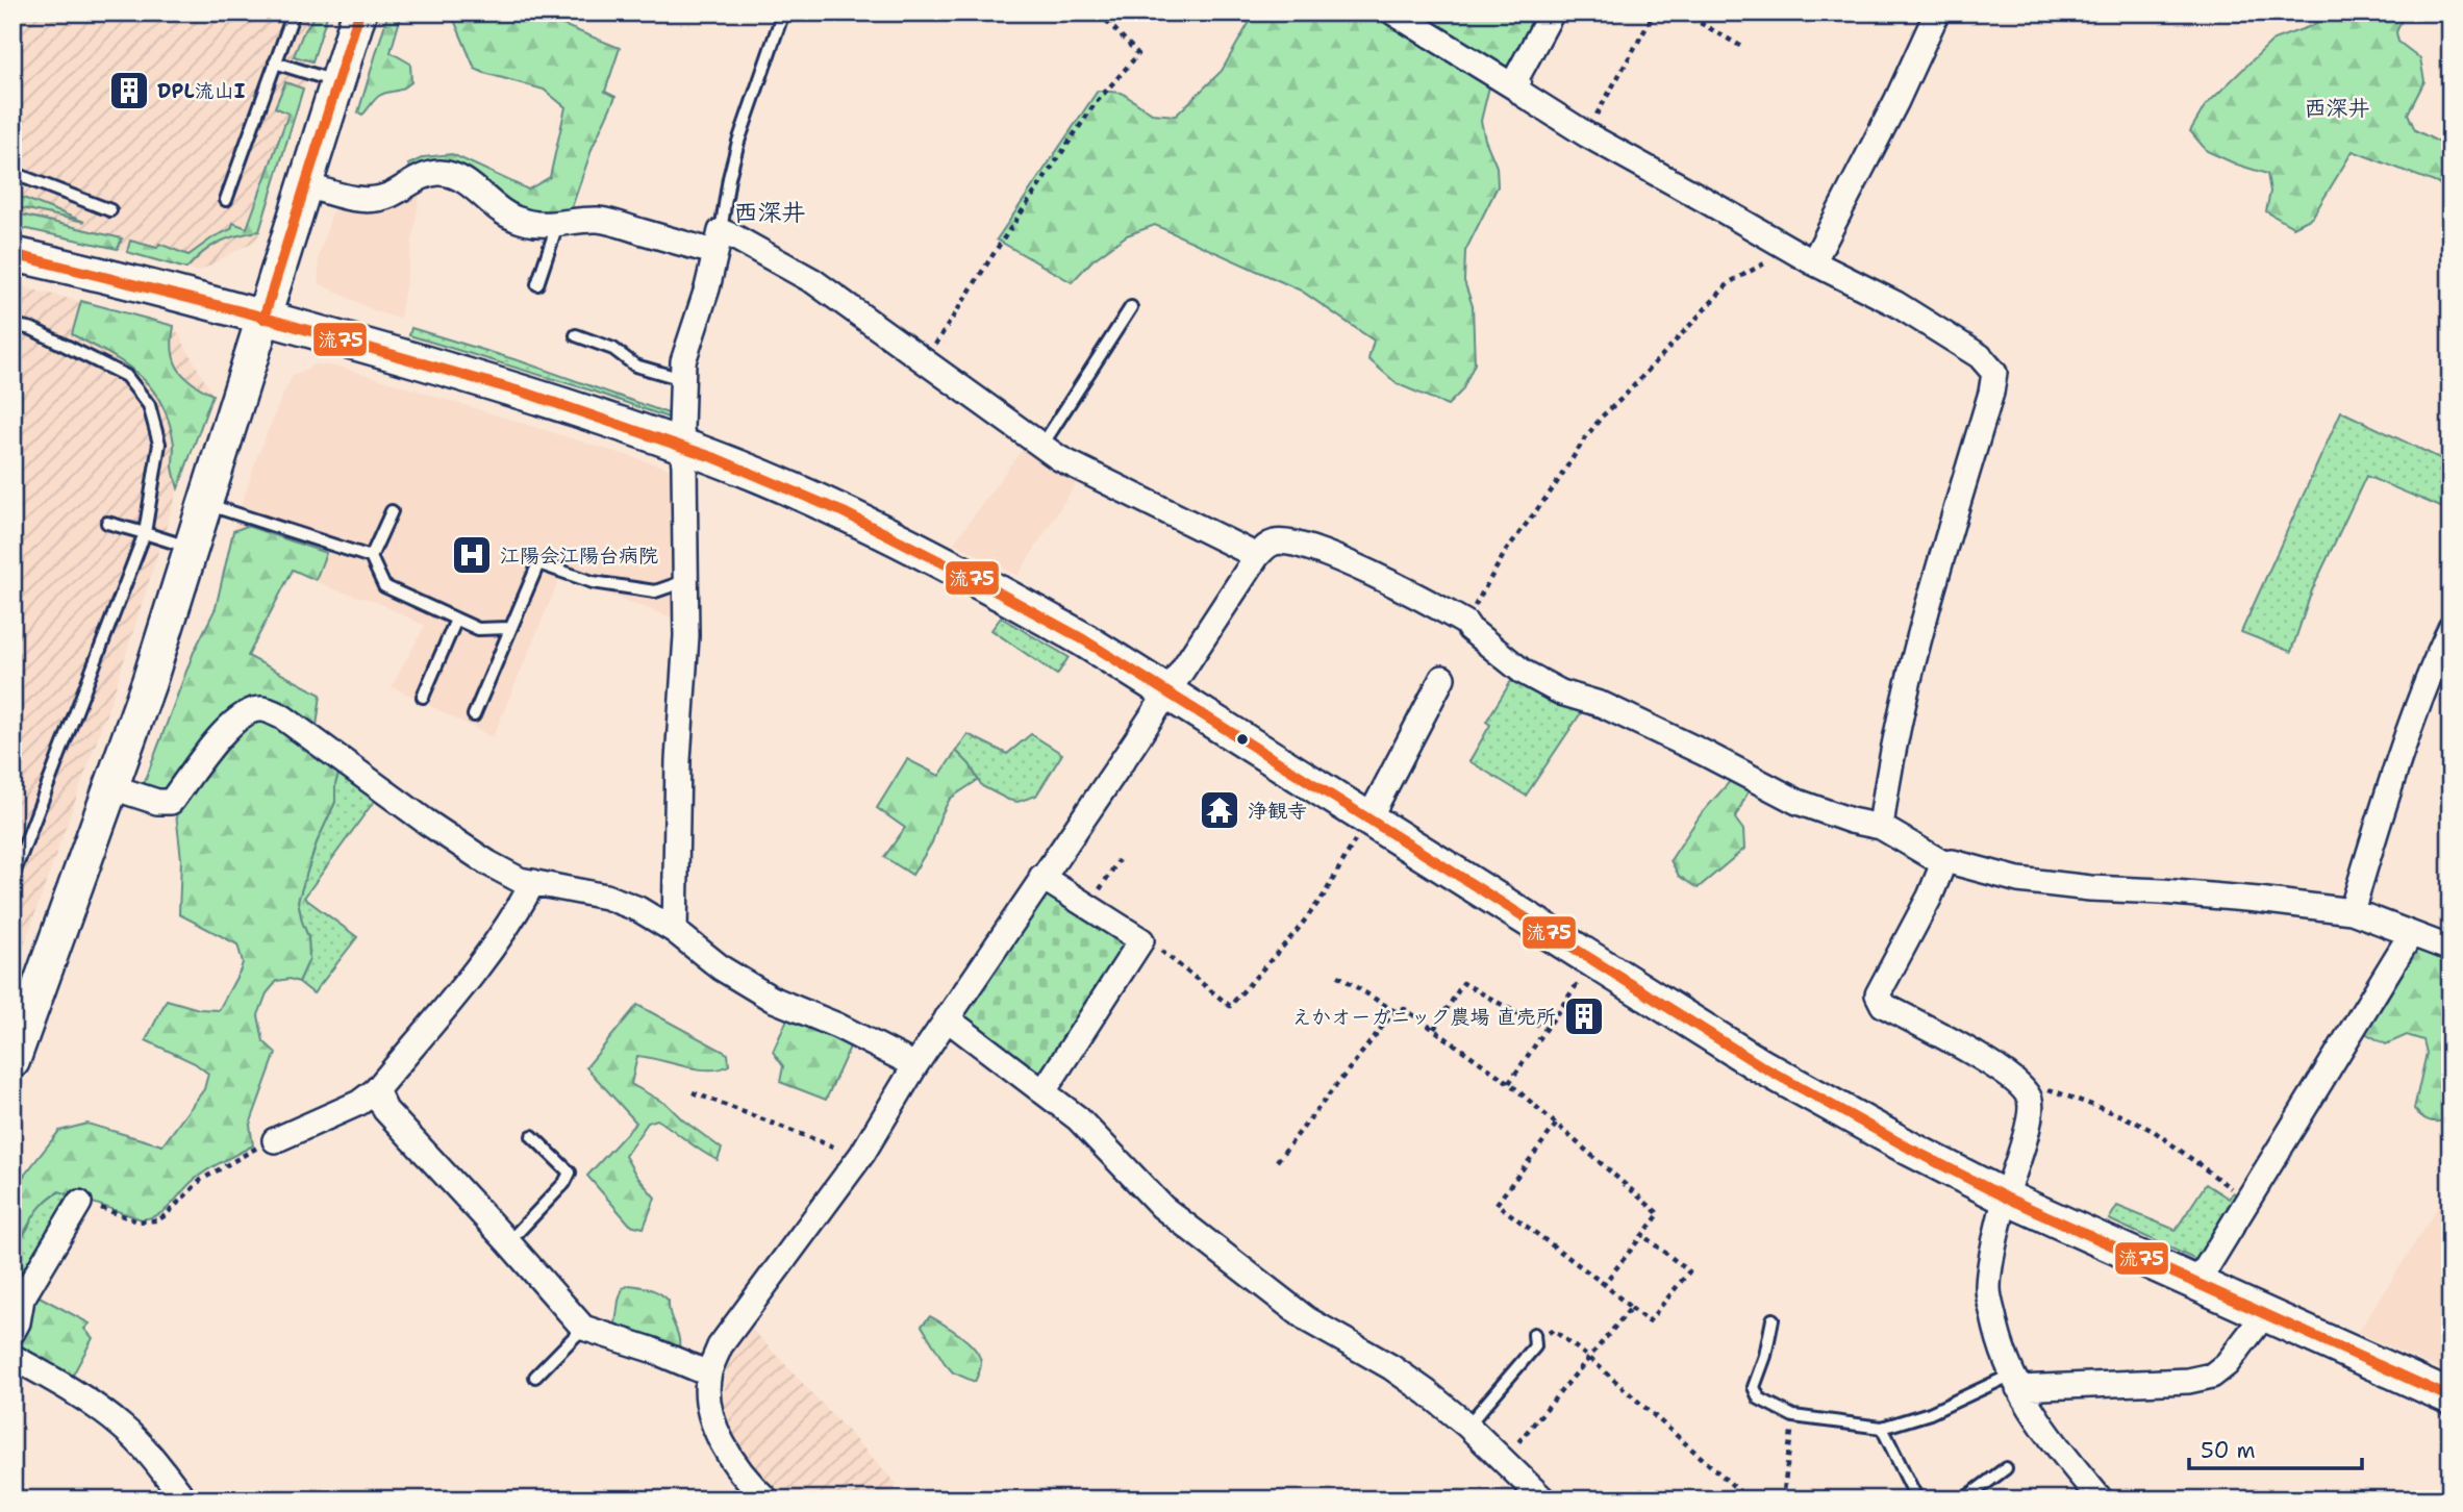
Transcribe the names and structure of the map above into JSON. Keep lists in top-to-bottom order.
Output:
{
  "districts": ["西深井", "西深井"],
  "places": {
    "building": ["DPL流山I", "えかオーガニック農場 直売所"],
    "hospital": ["江陽会江陽台病院"],
    "temple": ["浄観寺"]
  },
  "lines": ["transit line 流75"],
  "scale_bar": "50 m"
}
